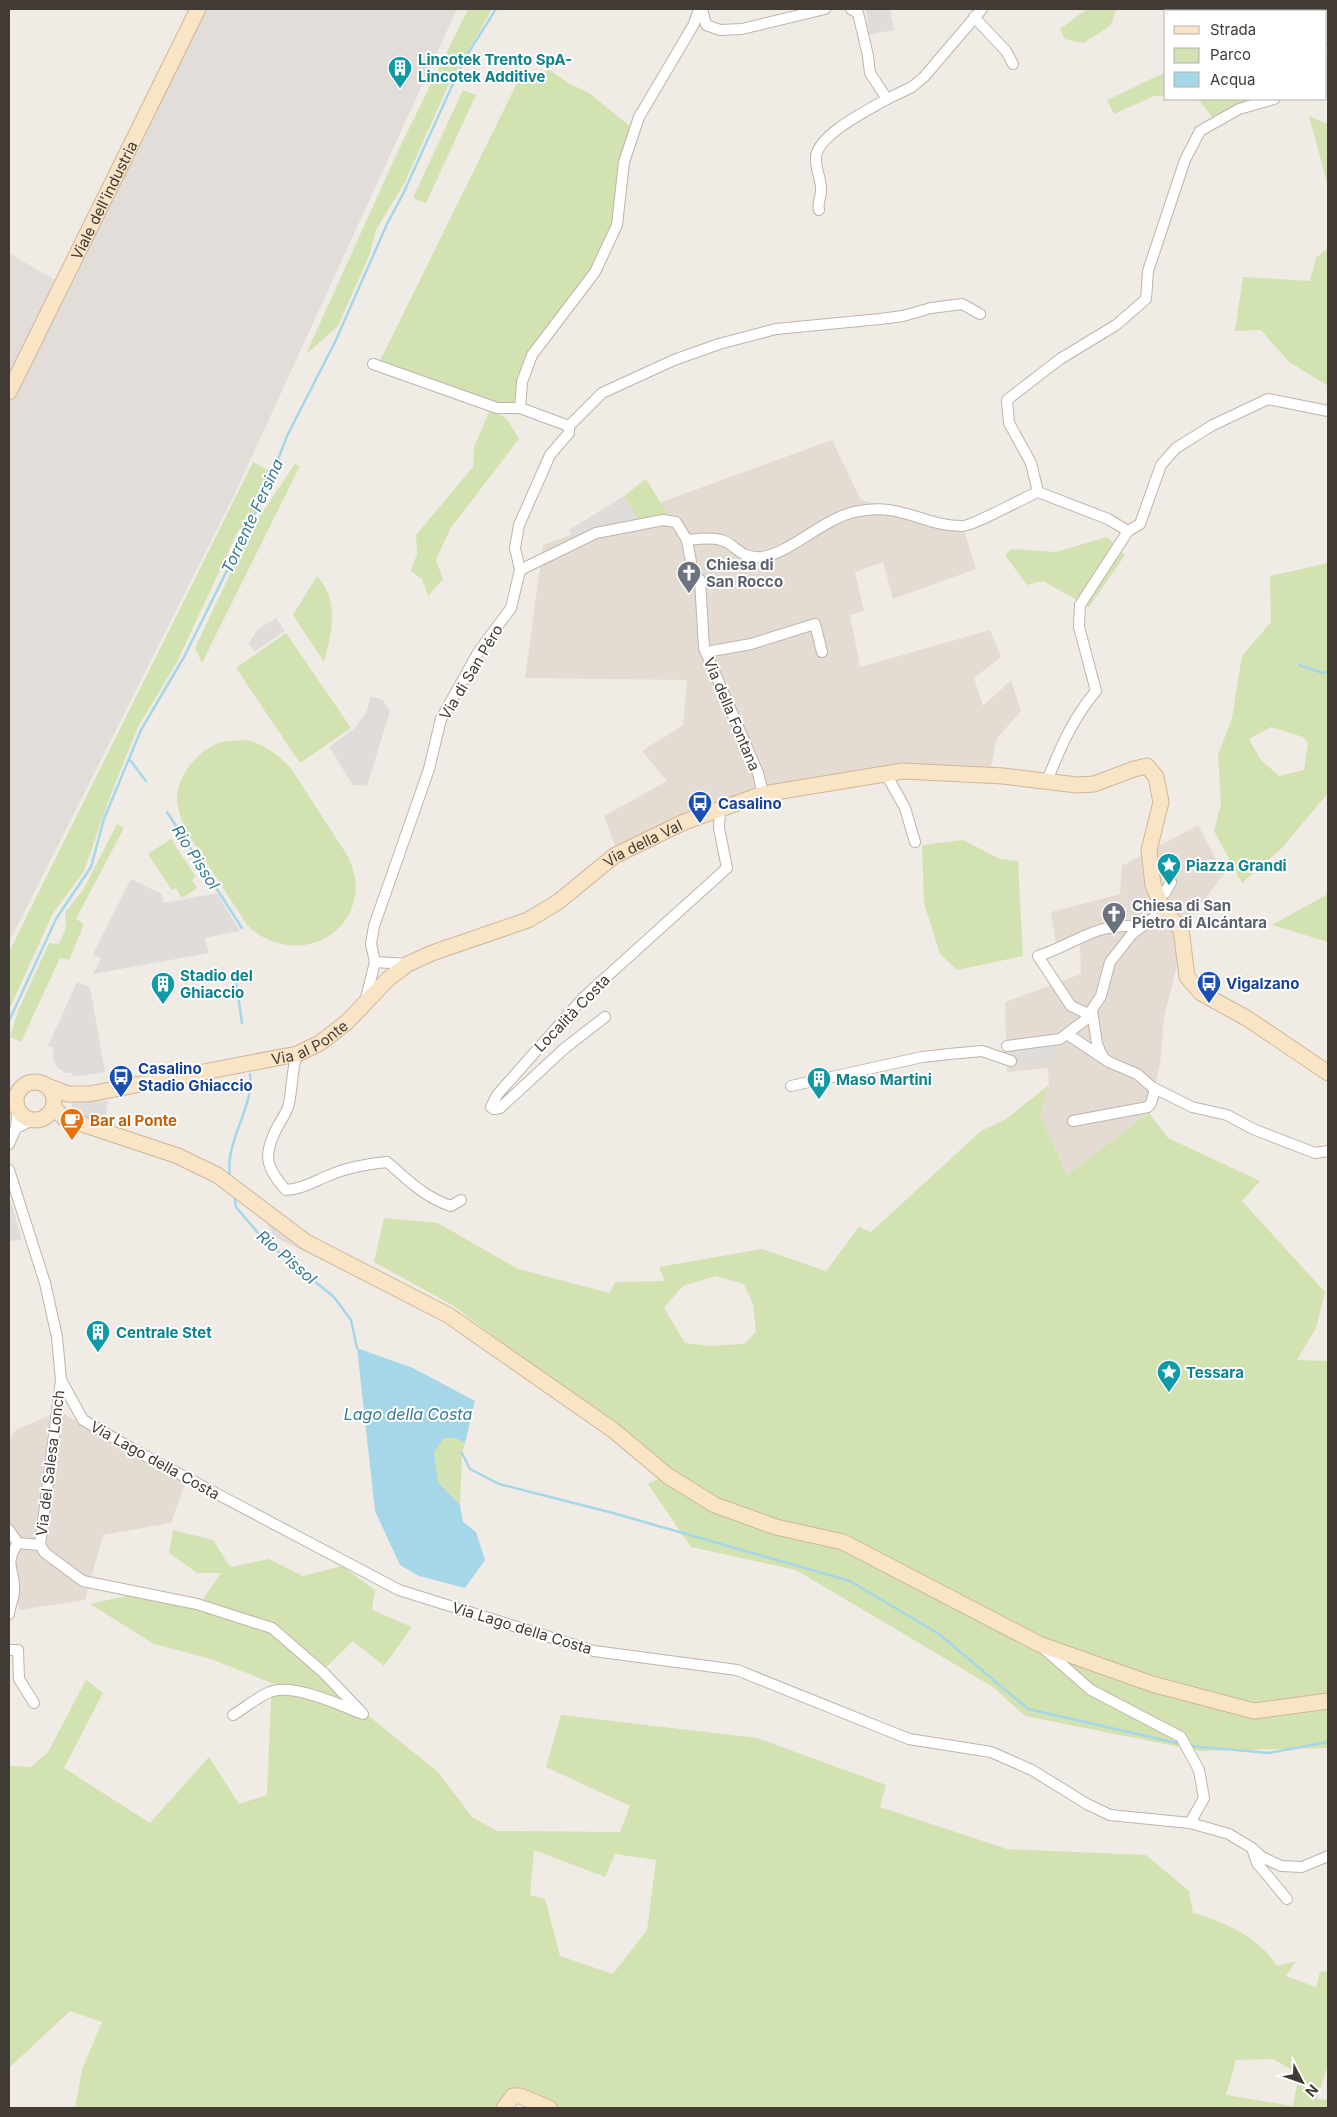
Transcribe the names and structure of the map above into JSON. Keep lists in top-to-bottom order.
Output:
{
  "streets": {
    "street": [
      "Viale dell'industria",
      "Via di San Péro",
      "Via della Fontana",
      "Via della Val",
      "Località Costa",
      "Via al Ponte",
      "Via Lago della Costa",
      "Via del Salesa Lonch"
    ]
  },
  "crossings": [
    ["Via di San Péro", "Via della Fontana"],
    ["Via della Fontana", "Via della Val"],
    ["Via della Val", "Località Costa"],
    ["Via della Val", "Via al Ponte"],
    ["Via Lago della Costa", "Via del Salesa Lonch"]
  ],
  "water": ["Torrente Fersina", "Rio Pissol", "Lago della Costa"],
  "places": {
    "building": [
      "Lincotek Trento SpA- Lincotek Additive",
      "Stadio del Ghiaccio",
      "Maso Martini",
      "Centrale Stet"
    ],
    "church": ["Chiesa di San Rocco", "Chiesa di San Pietro di Alcántara"],
    "bus stop": ["Casalino", "Vigalzano", "Casalino Stadio Ghiaccio"],
    "place": ["Piazza Grandi", "Tessara"],
    "cafe": ["Bar al Ponte"]
  },
  "legend": ["Strada", "Parco", "Acqua"],
  "north": "bottom right"
}
